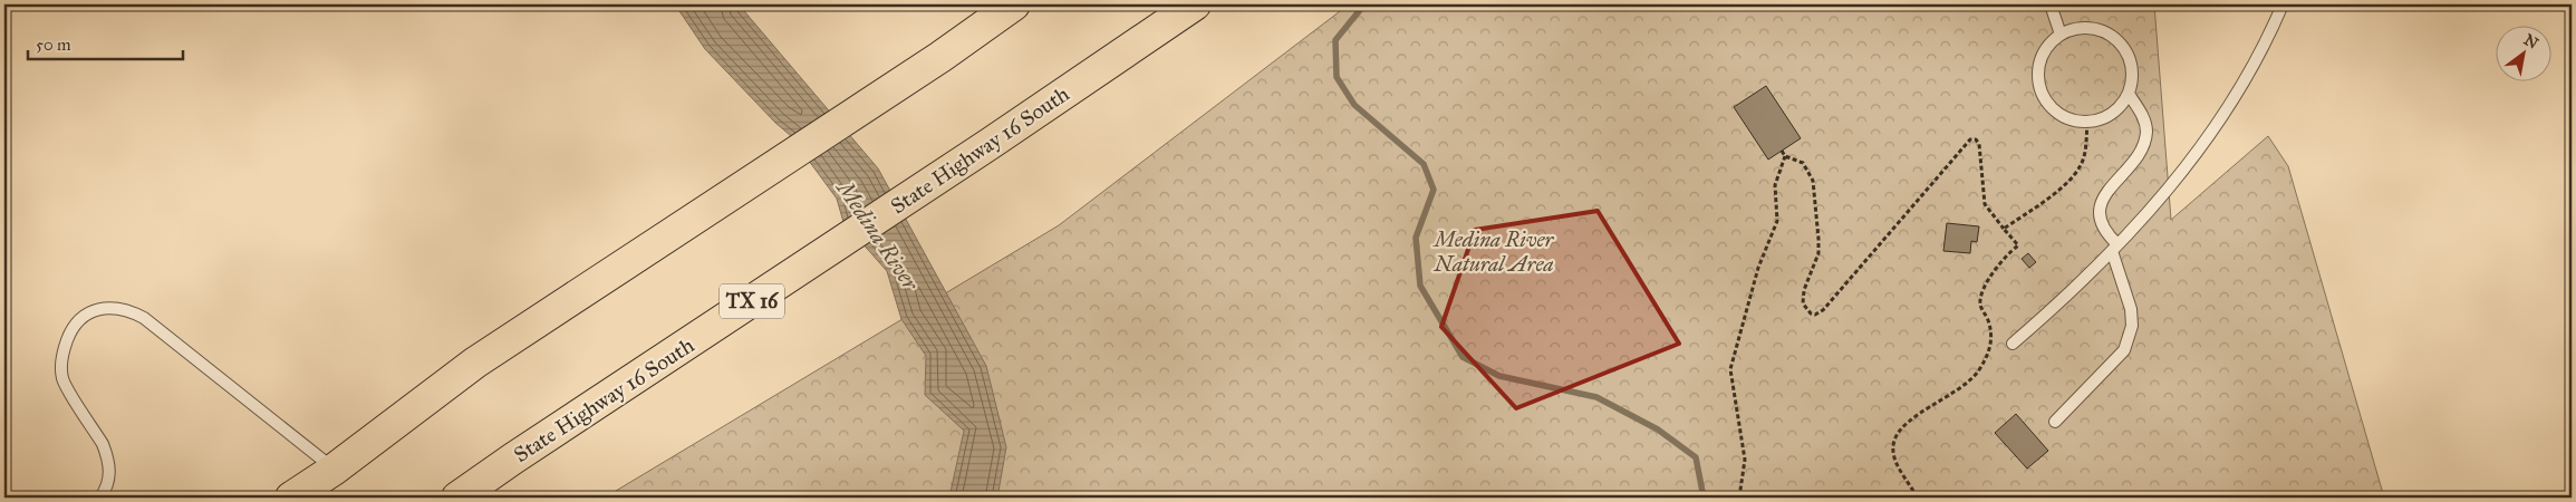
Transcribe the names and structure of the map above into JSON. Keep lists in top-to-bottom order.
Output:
{
  "streets": {
    "main road": ["State Highway 16 South", "TX 16"]
  },
  "water": ["Medina River"],
  "parks": ["Medina River Natural Area"],
  "scale_bar": "50 m",
  "north": "top right"
}
